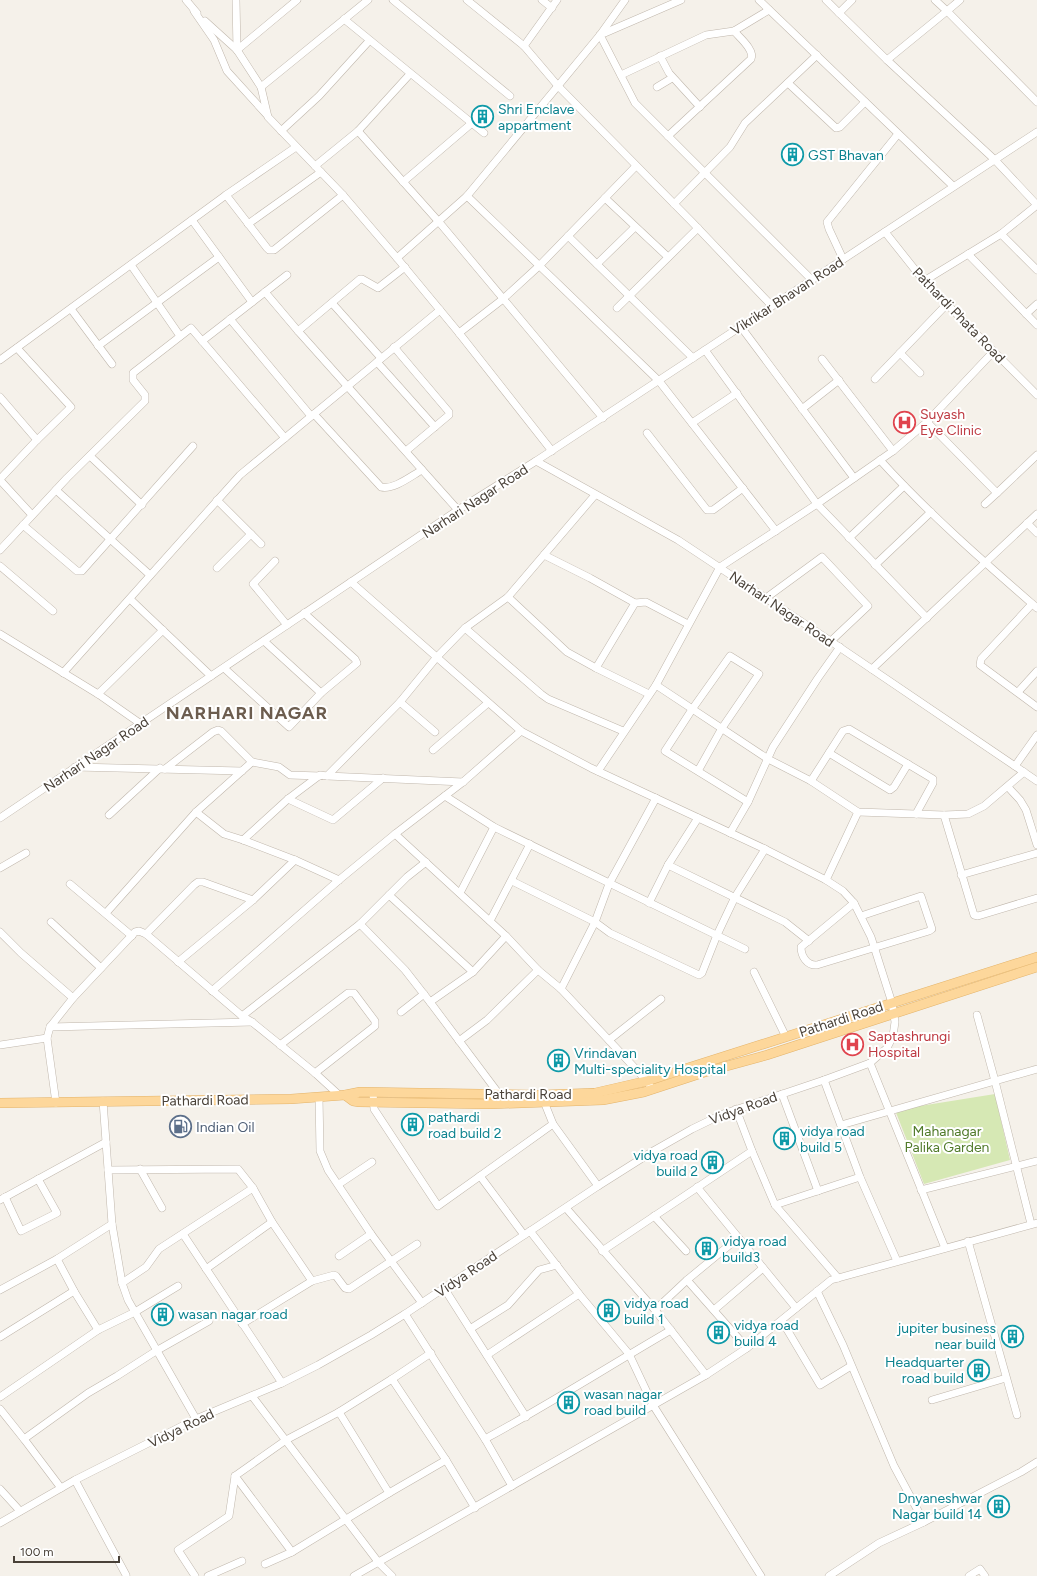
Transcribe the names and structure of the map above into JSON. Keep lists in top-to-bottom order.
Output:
{
  "streets": {
    "main road": ["Pathardi Road"],
    "street": [
      "Vikrikar Bhavan Road",
      "Pathardi Phata Road",
      "Narhari Nagar Road",
      "Vidya Road"
    ]
  },
  "crossings": [
    ["Vikrikar Bhavan Road", "Pathardi Phata Road"],
    ["Vikrikar Bhavan Road", "Narhari Nagar Road"],
    ["Narhari Nagar Road", "Vidya Road"],
    ["Pathardi Road", "Vidya Road"]
  ],
  "districts": ["NARHARI NAGAR"],
  "parks": ["Mahanagar Palika Garden"],
  "places": {
    "building": [
      "Shri Enclave appartment",
      "GST Bhavan",
      "Vrindavan Multi-speciality Hospital",
      "pathardi road build 2",
      "vidya road build 5",
      "vidya road build 2",
      "vidya road build3",
      "vidya road build 1",
      "wasan nagar road",
      "vidya road build 4",
      "jupiter business near build",
      "Headquarter road build",
      "wasan nagar road build",
      "Dnyaneshwar Nagar build 14"
    ],
    "hospital": ["Suyash Eye Clinic", "Saptashrungi Hospital"],
    "fuel station": ["Indian Oil"]
  },
  "scale_bar": "100 m"
}
